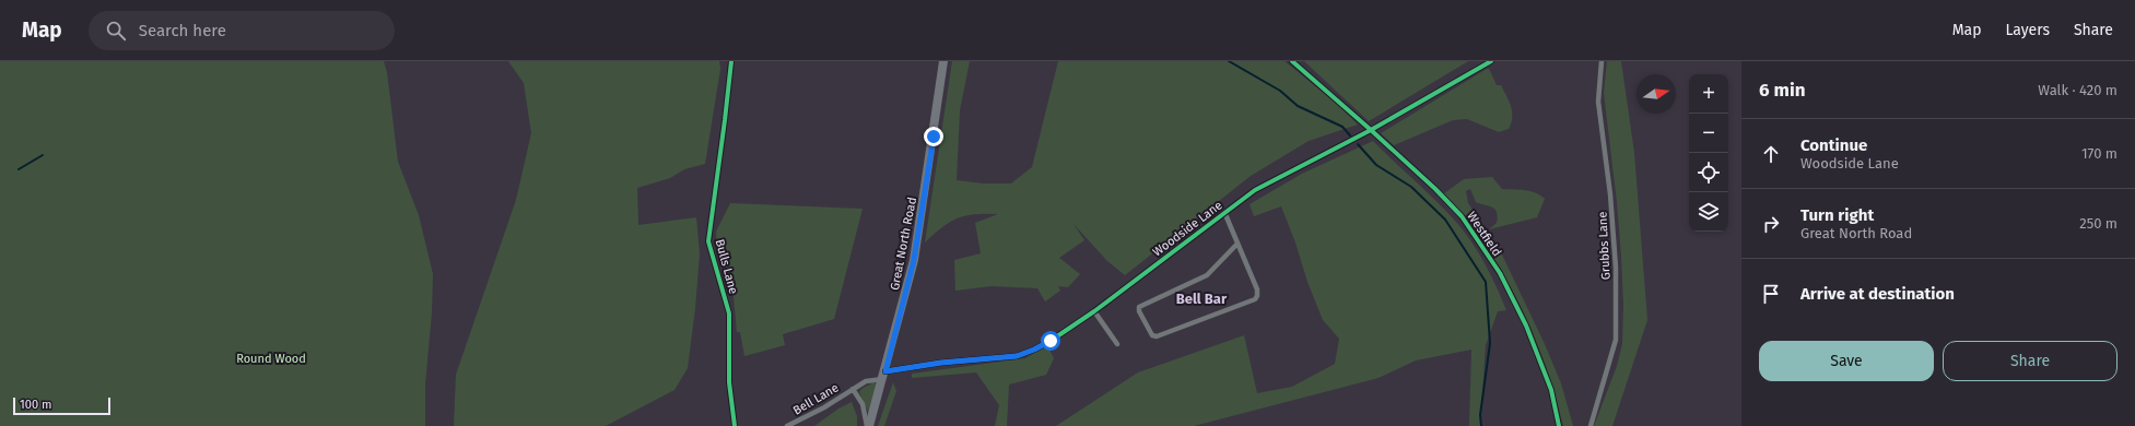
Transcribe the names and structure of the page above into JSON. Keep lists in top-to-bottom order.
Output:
{
  "streets": {
    "main road": ["Great North Road"],
    "street": [
      "Woodside Lane",
      "Westfield",
      "Grubbs Lane",
      "Bulls Lane",
      "Bell Lane"
    ]
  },
  "crossings": [
    ["Woodside Lane", "Westfield"],
    ["Woodside Lane", "Great North Road"],
    ["Woodside Lane", "Bell Lane"],
    ["Great North Road", "Bell Lane"]
  ],
  "districts": ["Bell Bar"],
  "parks": ["Round Wood"],
  "scale_bar": "100 m",
  "north": "right",
  "page": {
    "header": "Map",
    "search": "Search here",
    "nav": ["Map", "Layers", "Share"],
    "heading": ["6 min", "Walk · 420 m"],
    "map_buttons": ["+", "−"],
    "list": [
      ["Continue", "Woodside Lane", "170 m"],
      ["Turn right", "Great North Road", "250 m"],
      "Arrive at destination"
    ],
    "buttons": ["Save", "Share"],
    "scale": "100 m"
  }
}
